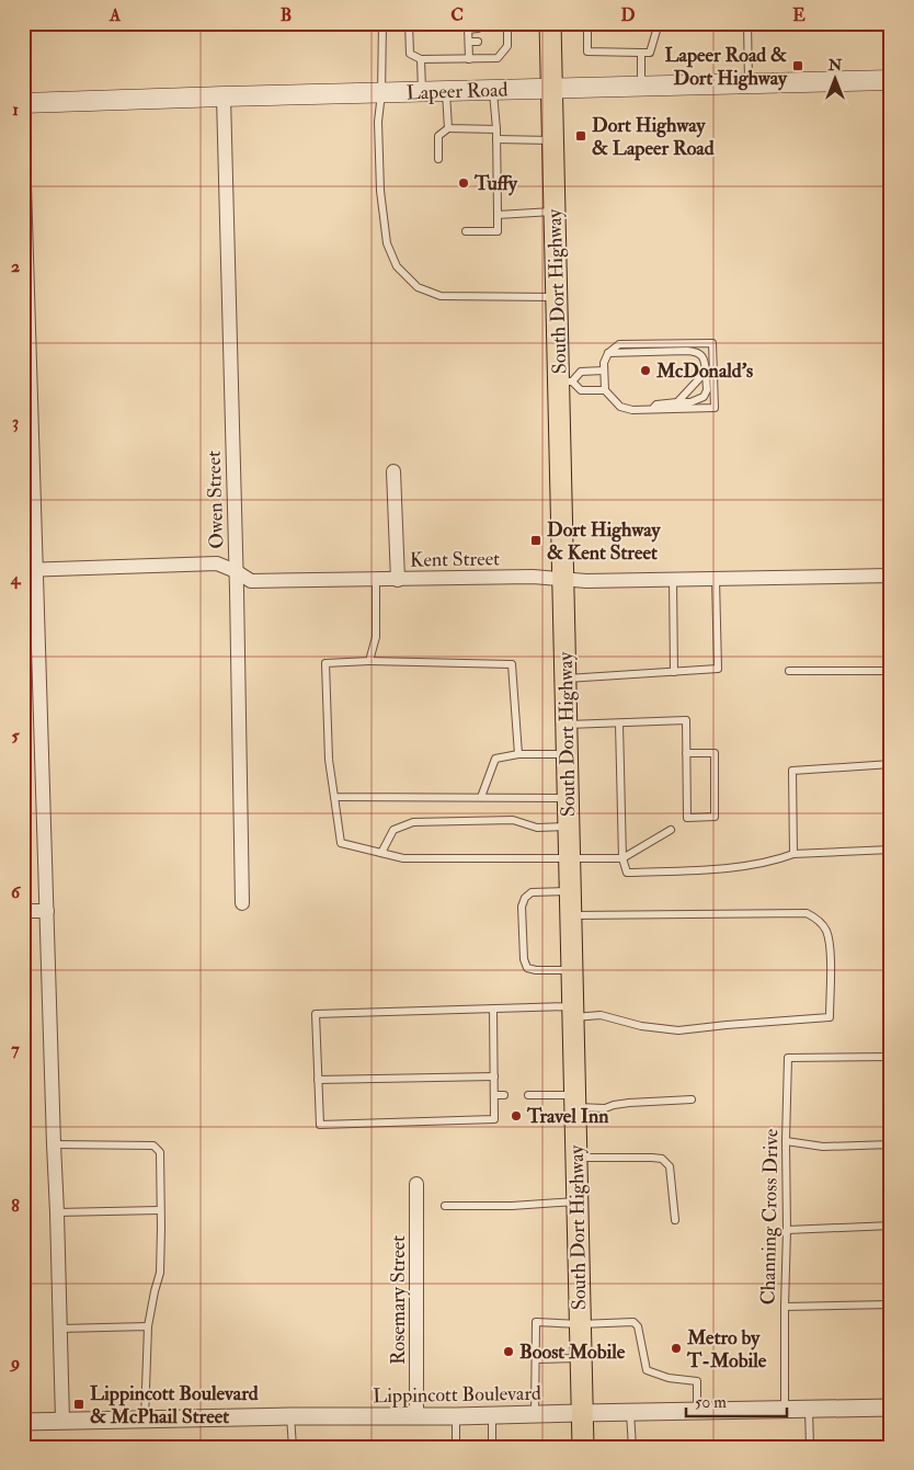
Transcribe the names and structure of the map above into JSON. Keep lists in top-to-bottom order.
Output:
{
  "streets": {
    "main road": ["Lapeer Road", "South Dort Highway"],
    "street": [
      "Owen Street",
      "Kent Street",
      "Rosemary Street",
      "Lippincott Boulevard"
    ],
    "lane": ["Channing Cross Drive"]
  },
  "crossings": [
    ["Lapeer Road", "South Dort Highway"],
    ["Lapeer Road", "Owen Street"],
    ["South Dort Highway", "Kent Street"],
    ["South Dort Highway", "Lippincott Boulevard"],
    ["Owen Street", "Kent Street"],
    ["Channing Cross Drive", "Lippincott Boulevard"],
    ["Rosemary Street", "Lippincott Boulevard"]
  ],
  "places": {
    "transit": [
      "Lapeer Road & Dort Highway",
      "Dort Highway & Lapeer Road",
      "Dort Highway & Kent Street",
      "Lippincott Boulevard & McPhail Street"
    ],
    "other": [
      "Tuffy",
      "McDonald's",
      "Travel Inn",
      "Metro by T-Mobile",
      "Boost Mobile"
    ]
  },
  "scale_bar": "50 m",
  "north": "top",
  "grid": {
    "columns": [
      "A",
      "B",
      "C",
      "D",
      "E"
    ],
    "rows": [
      "1",
      "2",
      "3",
      "4",
      "5",
      "6",
      "7",
      "8",
      "9"
    ]
  }
}
